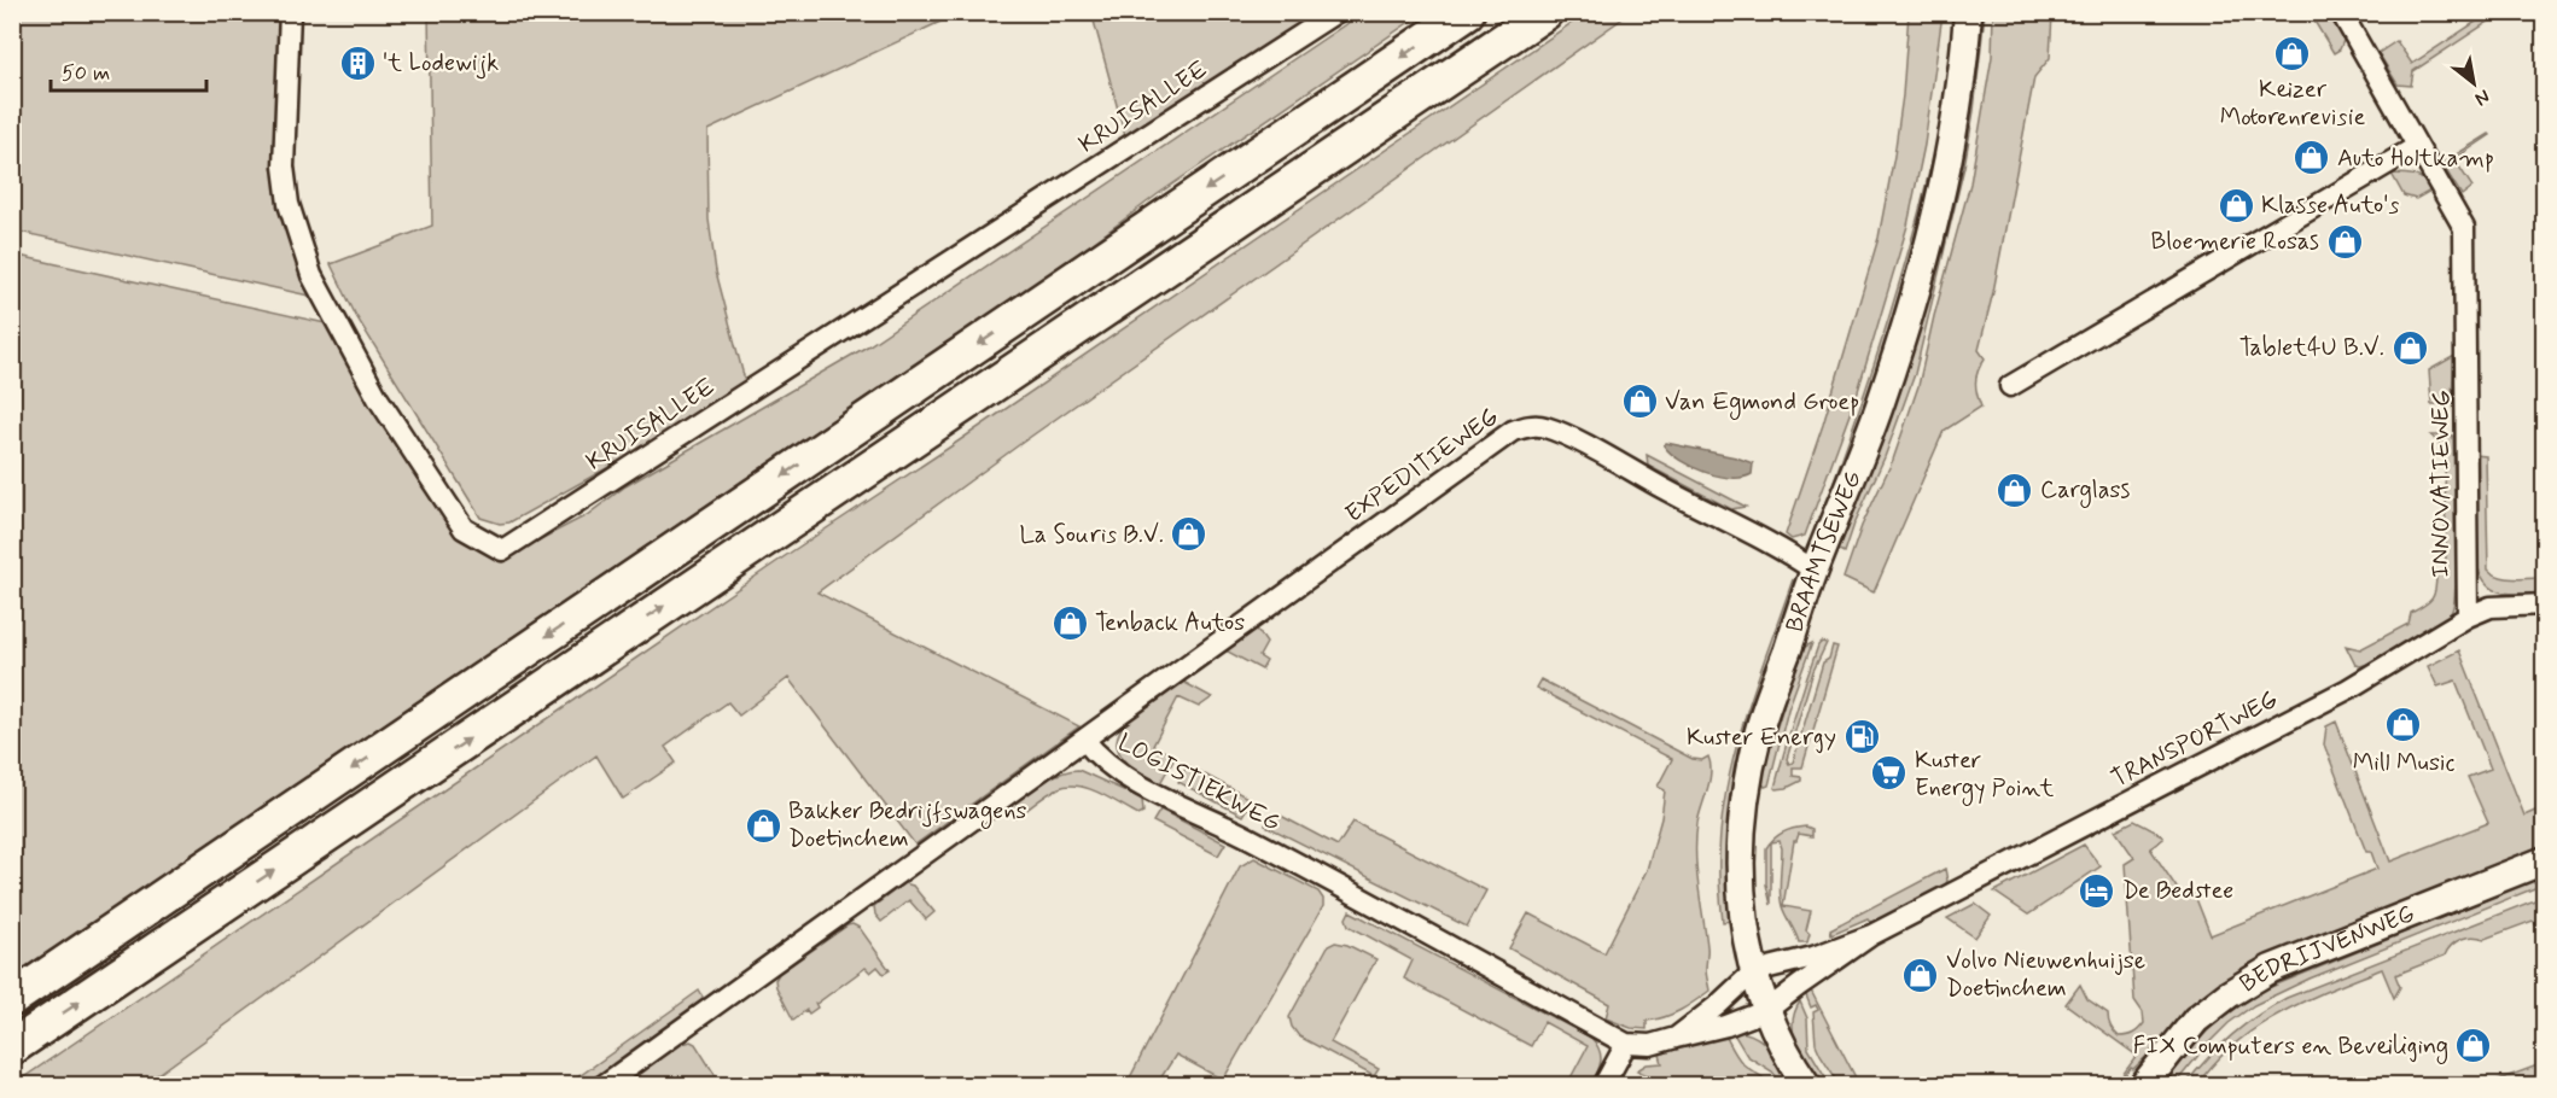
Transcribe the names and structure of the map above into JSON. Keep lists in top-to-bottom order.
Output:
{
  "streets": {
    "street": [
      "KRUISALLEE",
      "EXPEDITIEWEG",
      "INNOVATIEWEG",
      "BRAAMTSEWEG",
      "TRANSPORTWEG",
      "LOGISTIEKWEG",
      "BEDRIJVENWEG"
    ]
  },
  "crossings": [
    ["EXPEDITIEWEG", "BRAAMTSEWEG"],
    ["EXPEDITIEWEG", "LOGISTIEKWEG"],
    ["INNOVATIEWEG", "TRANSPORTWEG"],
    ["BRAAMTSEWEG", "TRANSPORTWEG"],
    ["BRAAMTSEWEG", "LOGISTIEKWEG"],
    ["TRANSPORTWEG", "LOGISTIEKWEG"]
  ],
  "places": {
    "shop": [
      "Keizer Motorenrevisie",
      "Auto Holtkamp",
      "Klasse Auto's",
      "Bloemerie Rosas",
      "Tablet4U B.V.",
      "Van Egmond Groep",
      "Carglass",
      "La Souris B.V.",
      "Tenback Autos",
      "Mill Music",
      "Bakker Bedrijfswagens Doetinchem",
      "Volvo Nieuwenhuijse Doetinchem",
      "FIX Computers en Beveiliging"
    ],
    "building": ["'t Lodewijk"],
    "fuel station": ["Kuster Energy"],
    "supermarket": ["Kuster Energy Point"],
    "hotel": ["De Bedstee"]
  },
  "scale_bar": "50 m",
  "north": "bottom right"
}
